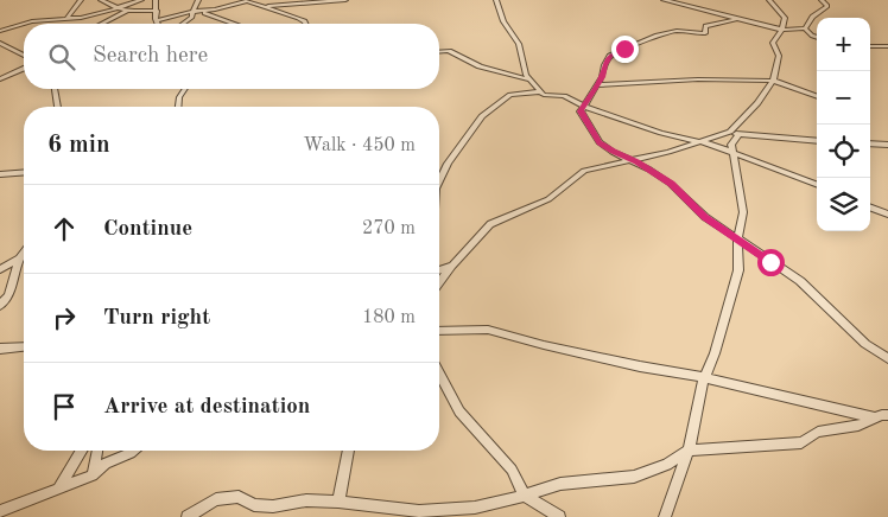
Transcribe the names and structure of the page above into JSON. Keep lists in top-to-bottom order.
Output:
{
  "page": {
    "map_buttons": ["+", "−"],
    "search": "Search here",
    "heading": ["6 min", "Walk · 450 m"],
    "list": [
      ["Continue", "270 m"],
      ["Turn right", "180 m"],
      "Arrive at destination"
    ]
  }
}
